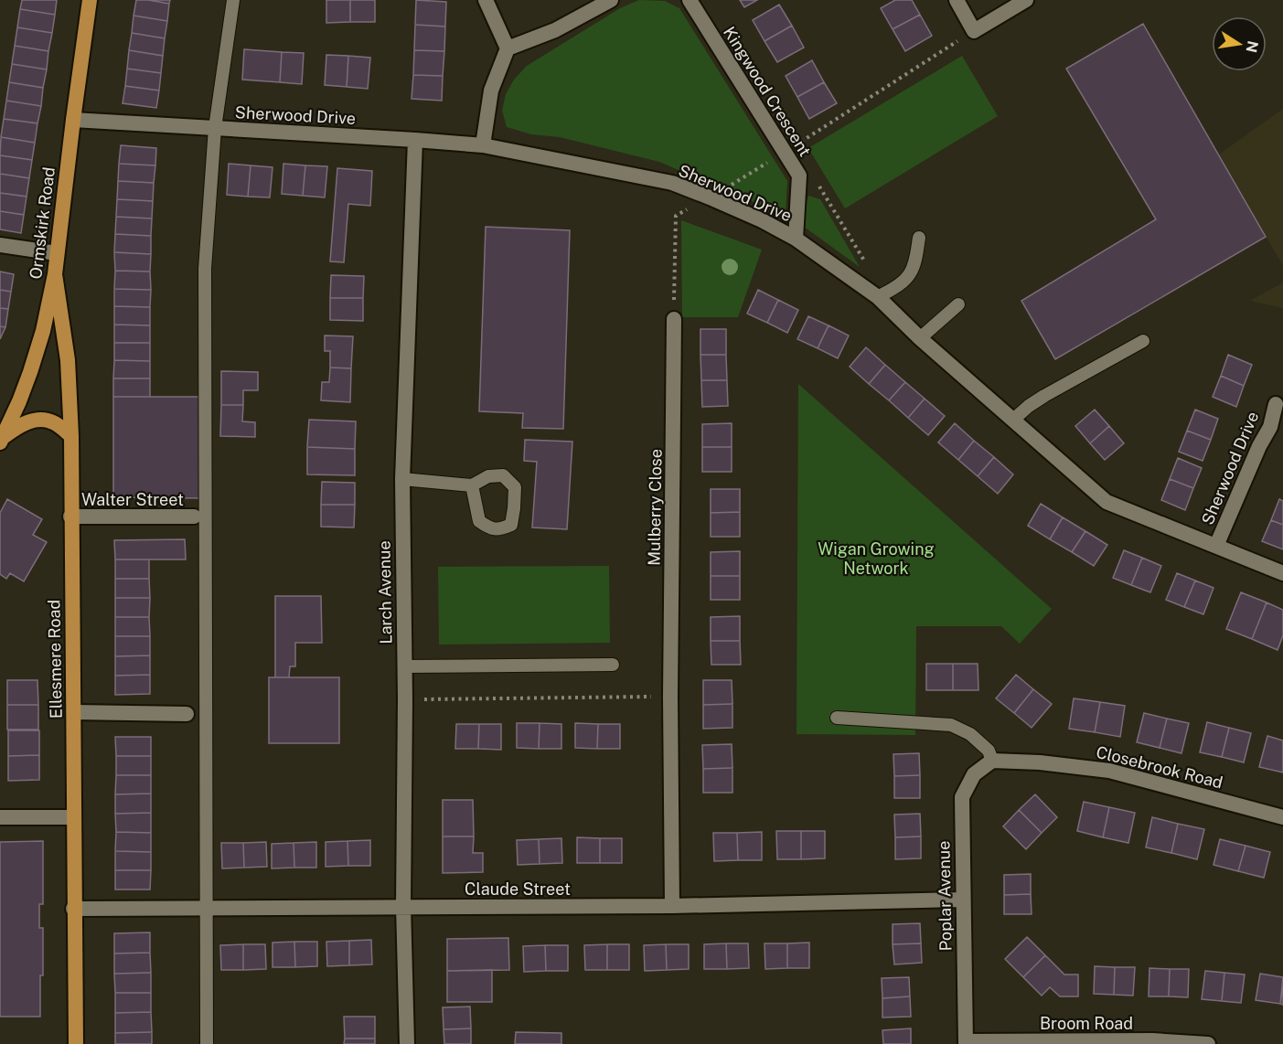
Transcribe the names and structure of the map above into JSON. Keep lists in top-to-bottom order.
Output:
{
  "streets": {
    "highway": ["Ormskirk Road", "Ellesmere Road"],
    "street": [
      "Kingwood Crescent",
      "Sherwood Drive",
      "Walter Street",
      "Mulberry Close",
      "Larch Avenue",
      "Closebrook Road",
      "Claude Street",
      "Poplar Avenue",
      "Broom Road"
    ]
  },
  "crossings": [
    ["Kingwood Crescent", "Sherwood Drive"],
    ["Sherwood Drive", "Ormskirk Road"],
    ["Sherwood Drive", "Larch Avenue"],
    ["Ormskirk Road", "Ellesmere Road"],
    ["Walter Street", "Ellesmere Road"],
    ["Mulberry Close", "Claude Street"],
    ["Larch Avenue", "Claude Street"],
    ["Ellesmere Road", "Claude Street"],
    ["Closebrook Road", "Poplar Avenue"],
    ["Claude Street", "Poplar Avenue"],
    ["Poplar Avenue", "Broom Road"]
  ],
  "parks": ["Wigan Growing Network"],
  "north": "right"
}
